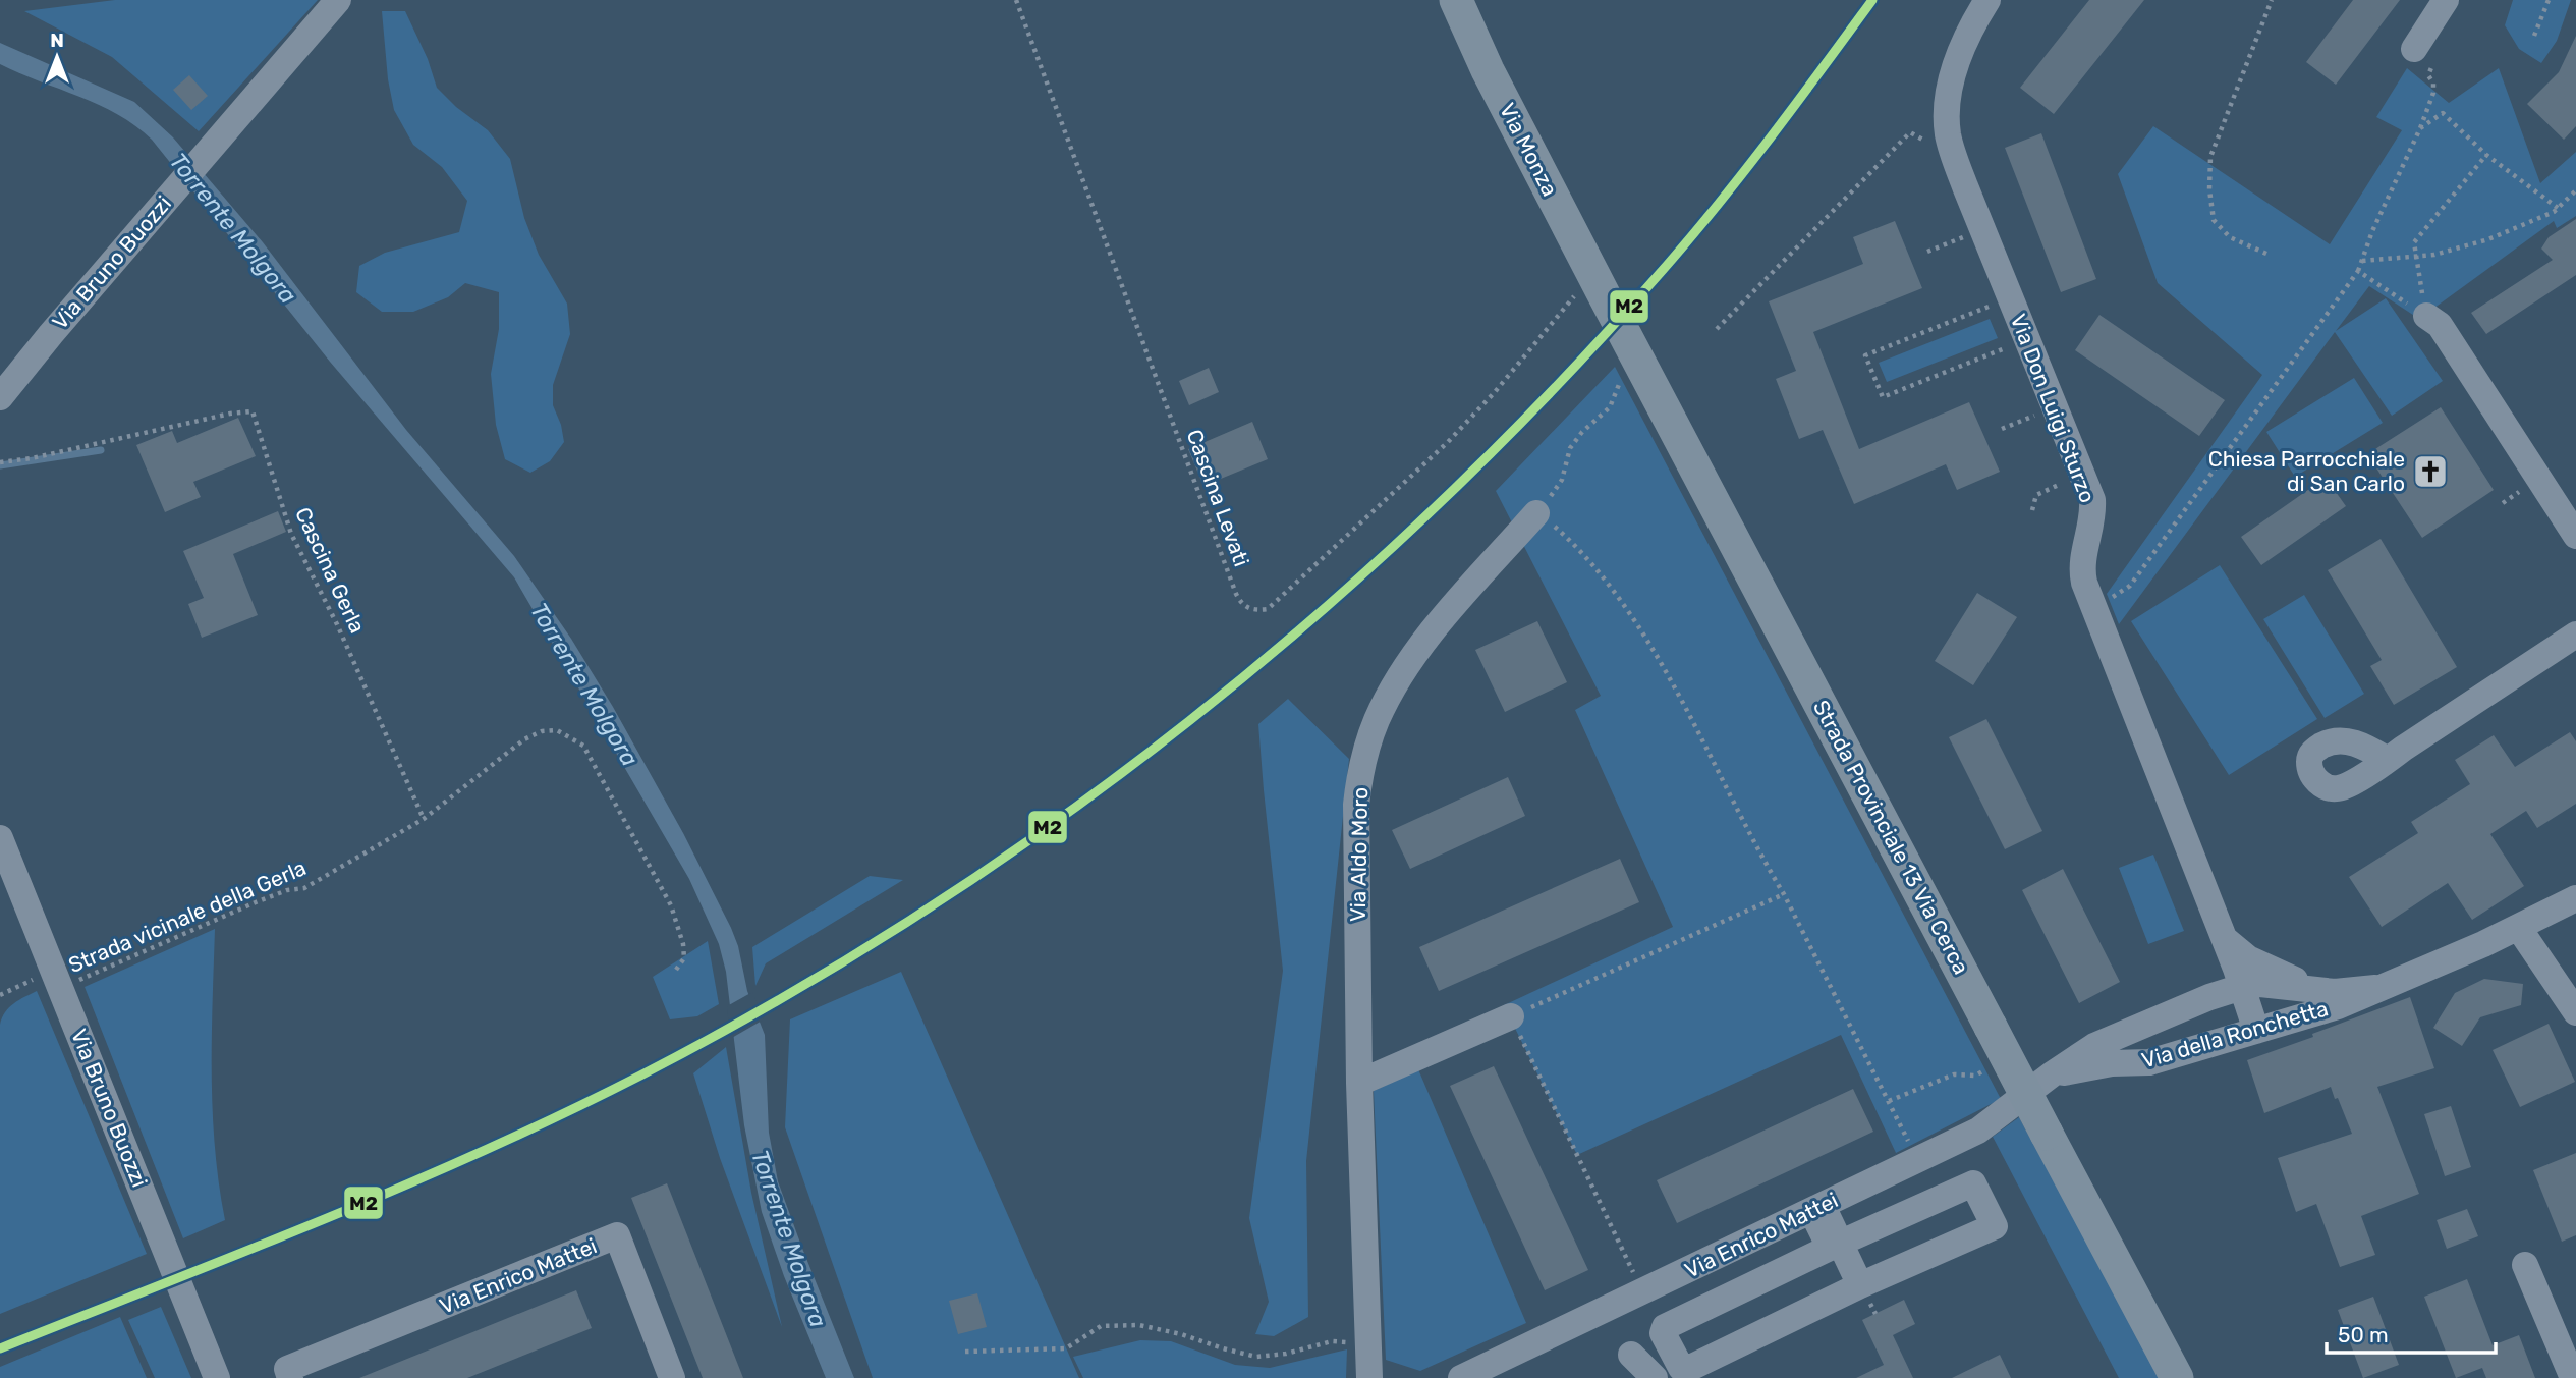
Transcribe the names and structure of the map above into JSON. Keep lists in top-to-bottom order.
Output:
{
  "streets": {
    "main road": ["Via Monza", "Strada Provinciale 13 Via Cerca"],
    "street": [
      "Via Bruno Buozzi",
      "Via Don Luigi Sturzo",
      "Via Aldo Moro",
      "Via della Ronchetta",
      "Via Enrico Mattei"
    ],
    "path": ["Cascina Levati", "Cascina Gerla", "Strada vicinale della Gerla"]
  },
  "crossings": [
    ["Via Monza", "Cascina Levati"],
    ["Via Monza", "Strada Provinciale 13 Via Cerca"],
    ["Via Bruno Buozzi", "Strada vicinale della Gerla"],
    ["Via Don Luigi Sturzo", "Via della Ronchetta"],
    ["Cascina Levati", "Strada Provinciale 13 Via Cerca"],
    ["Cascina Gerla", "Strada vicinale della Gerla"],
    ["Via della Ronchetta", "Via Enrico Mattei"]
  ],
  "water": ["Torrente Molgora"],
  "places": {
    "church": ["Chiesa Parrocchiale di San Carlo"]
  },
  "lines": ["transit line M2"],
  "scale_bar": "50 m",
  "north": "top"
}
